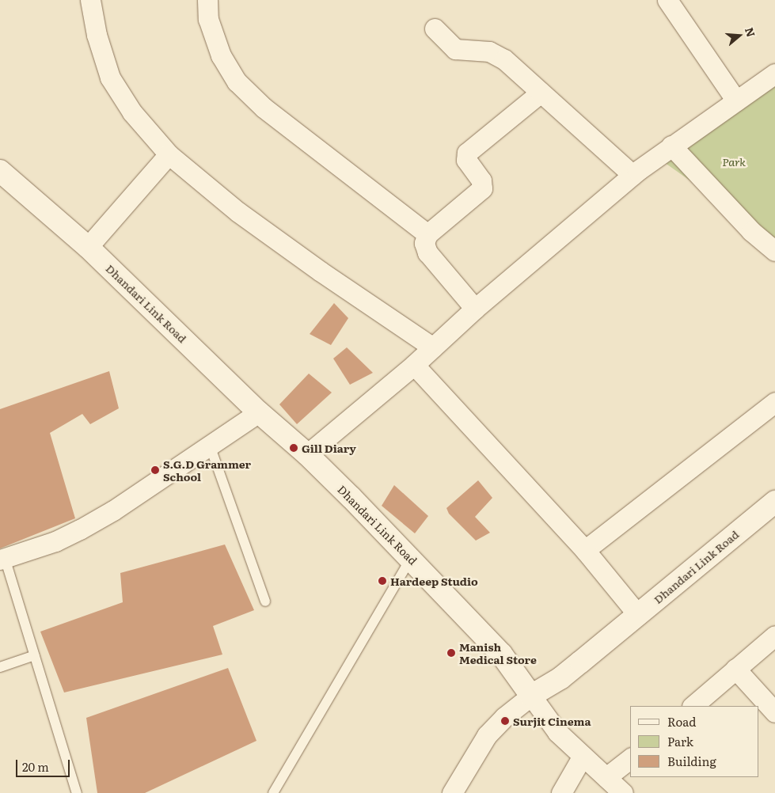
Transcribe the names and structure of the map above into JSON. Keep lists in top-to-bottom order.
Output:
{
  "streets": {
    "street": ["Dhandari Link Road"]
  },
  "parks": ["Park"],
  "places": [
    "Gill Diary",
    "S.G.D Grammer School",
    "Hardeep Studio",
    "Manish Medical Store",
    "Surjit Cinema"
  ],
  "legend": ["Road", "Park", "Building"],
  "scale_bar": "20 m",
  "north": "right"
}
